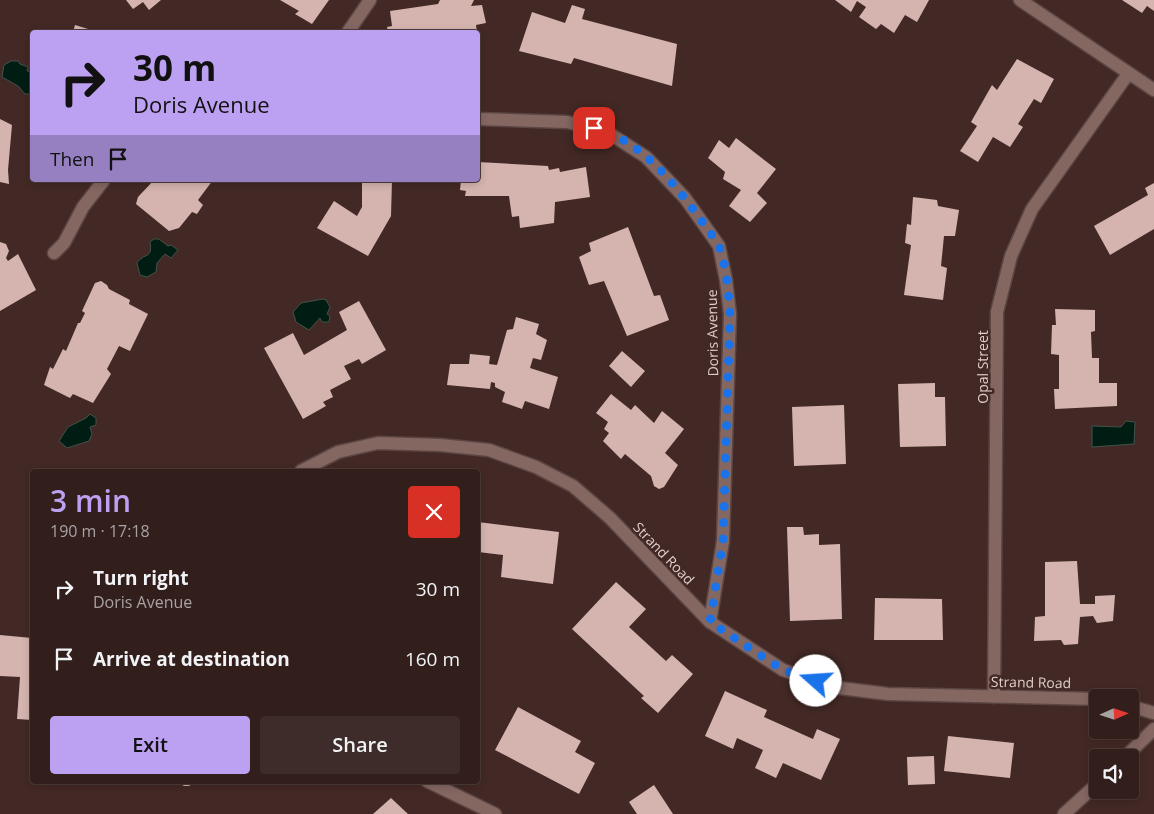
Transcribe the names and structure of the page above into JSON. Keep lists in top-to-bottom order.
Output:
{
  "streets": {
    "street": ["Doris Avenue", "Opal Street", "Strand Road"]
  },
  "crossings": [
    ["Doris Avenue", "Strand Road"],
    ["Opal Street", "Strand Road"]
  ],
  "north": "right",
  "page": {
    "turn": ["30 m", "Doris Avenue"],
    "then": "Then",
    "heading": ["3 min", "190 m · 17:18"],
    "list": [
      {
        "name": "Turn right",
        "note": "Doris Avenue",
        "value": "30 m"
      },
      {
        "name": "Arrive at destination",
        "value": "160 m"
      }
    ],
    "buttons": ["Exit", "Share"]
  }
}
